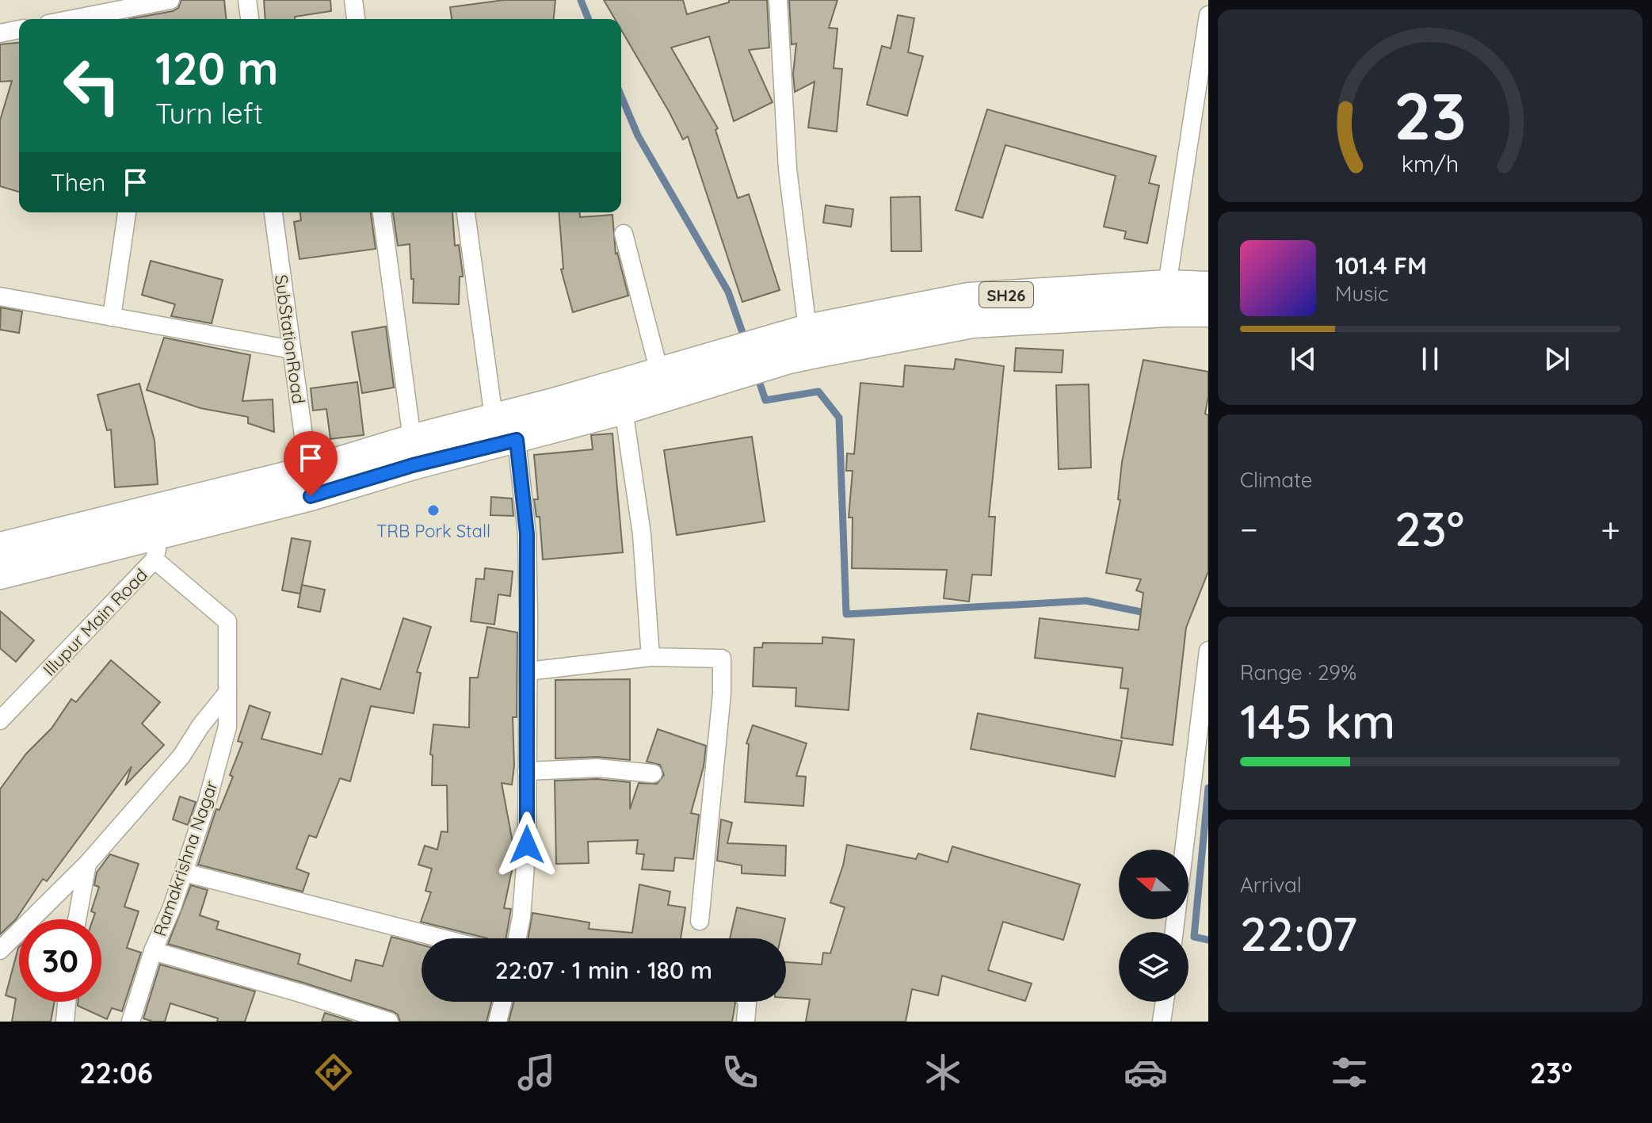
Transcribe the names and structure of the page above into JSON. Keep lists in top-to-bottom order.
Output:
{
  "streets": {
    "main road": ["SH26"],
    "street": ["SubStationRoad", "Illupur Main Road", "Ramakrishna Nagar"]
  },
  "crossings": [
    ["SH26", "SubStationRoad"],
    ["SH26", "Illupur Main Road"],
    ["SH26", "Ramakrishna Nagar"],
    ["Illupur Main Road", "Ramakrishna Nagar"]
  ],
  "places": ["TRB Pork Stall"],
  "north": "left",
  "page": {
    "turn": ["120 m", "Turn left"],
    "then": "Then",
    "song": ["101.4 FM", "Music"],
    "tile": [
      "Climate",
      ["Range · 29%", "145 km"],
      ["Arrival", "22:07"]
    ],
    "heat": ["−", "23°", "+"],
    "limit": "30",
    "trip": "22:07 · 1 min · 180 m",
    "tabs": ["22:06", "23°"],
    "gauge": ["23", "km/h"]
  }
}
